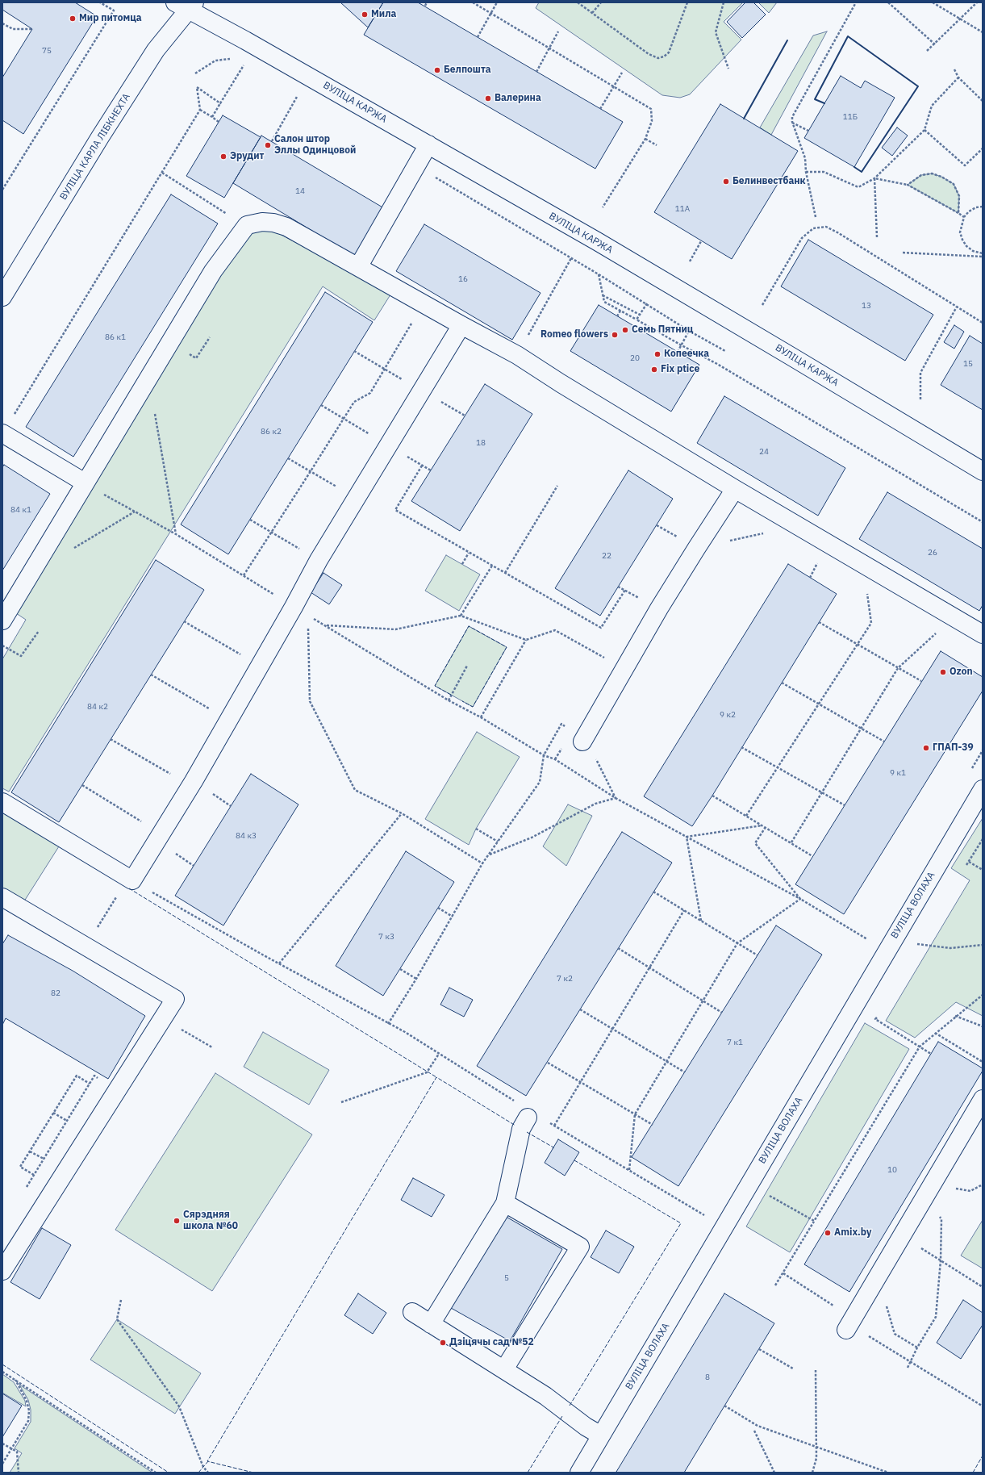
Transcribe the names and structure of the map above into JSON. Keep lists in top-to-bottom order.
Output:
{
  "streets": {
    "street": ["ВУЛІЦА КАРЖА", "ВУЛІЦА КАРЛА ЛІБКНЕХТА", "ВУЛІЦА ВОЛАХА"]
  },
  "crossings": [
    ["ВУЛІЦА КАРЖА", "ВУЛІЦА КАРЛА ЛІБКНЕХТА"]
  ],
  "places": [
    "Мила",
    "Мир питомца",
    "Белпошта",
    "Валерина",
    "Салон штор Эллы Одинцовой",
    "Эрудит",
    "Белинвестбанк",
    "Семь Пятниц",
    "Romeo flowers",
    "Копеечка",
    "Fix ptice",
    "Ozon",
    "ГПАП-39",
    "Сярэдняя школа №60",
    "Amix.by",
    "Дзіцячы сад №52"
  ],
  "house_numbers": [
    "75",
    "11Б",
    "14",
    "11А",
    "16",
    "13",
    "86 к1",
    "20",
    "15",
    "86 к2",
    "18",
    "24",
    "84 к1",
    "26",
    "22",
    "84 к2",
    "9 к2",
    "9 к1",
    "84 к3",
    "7 к3",
    "7 к2",
    "82",
    "7 к1",
    "10",
    "5",
    "8"
  ]
}
